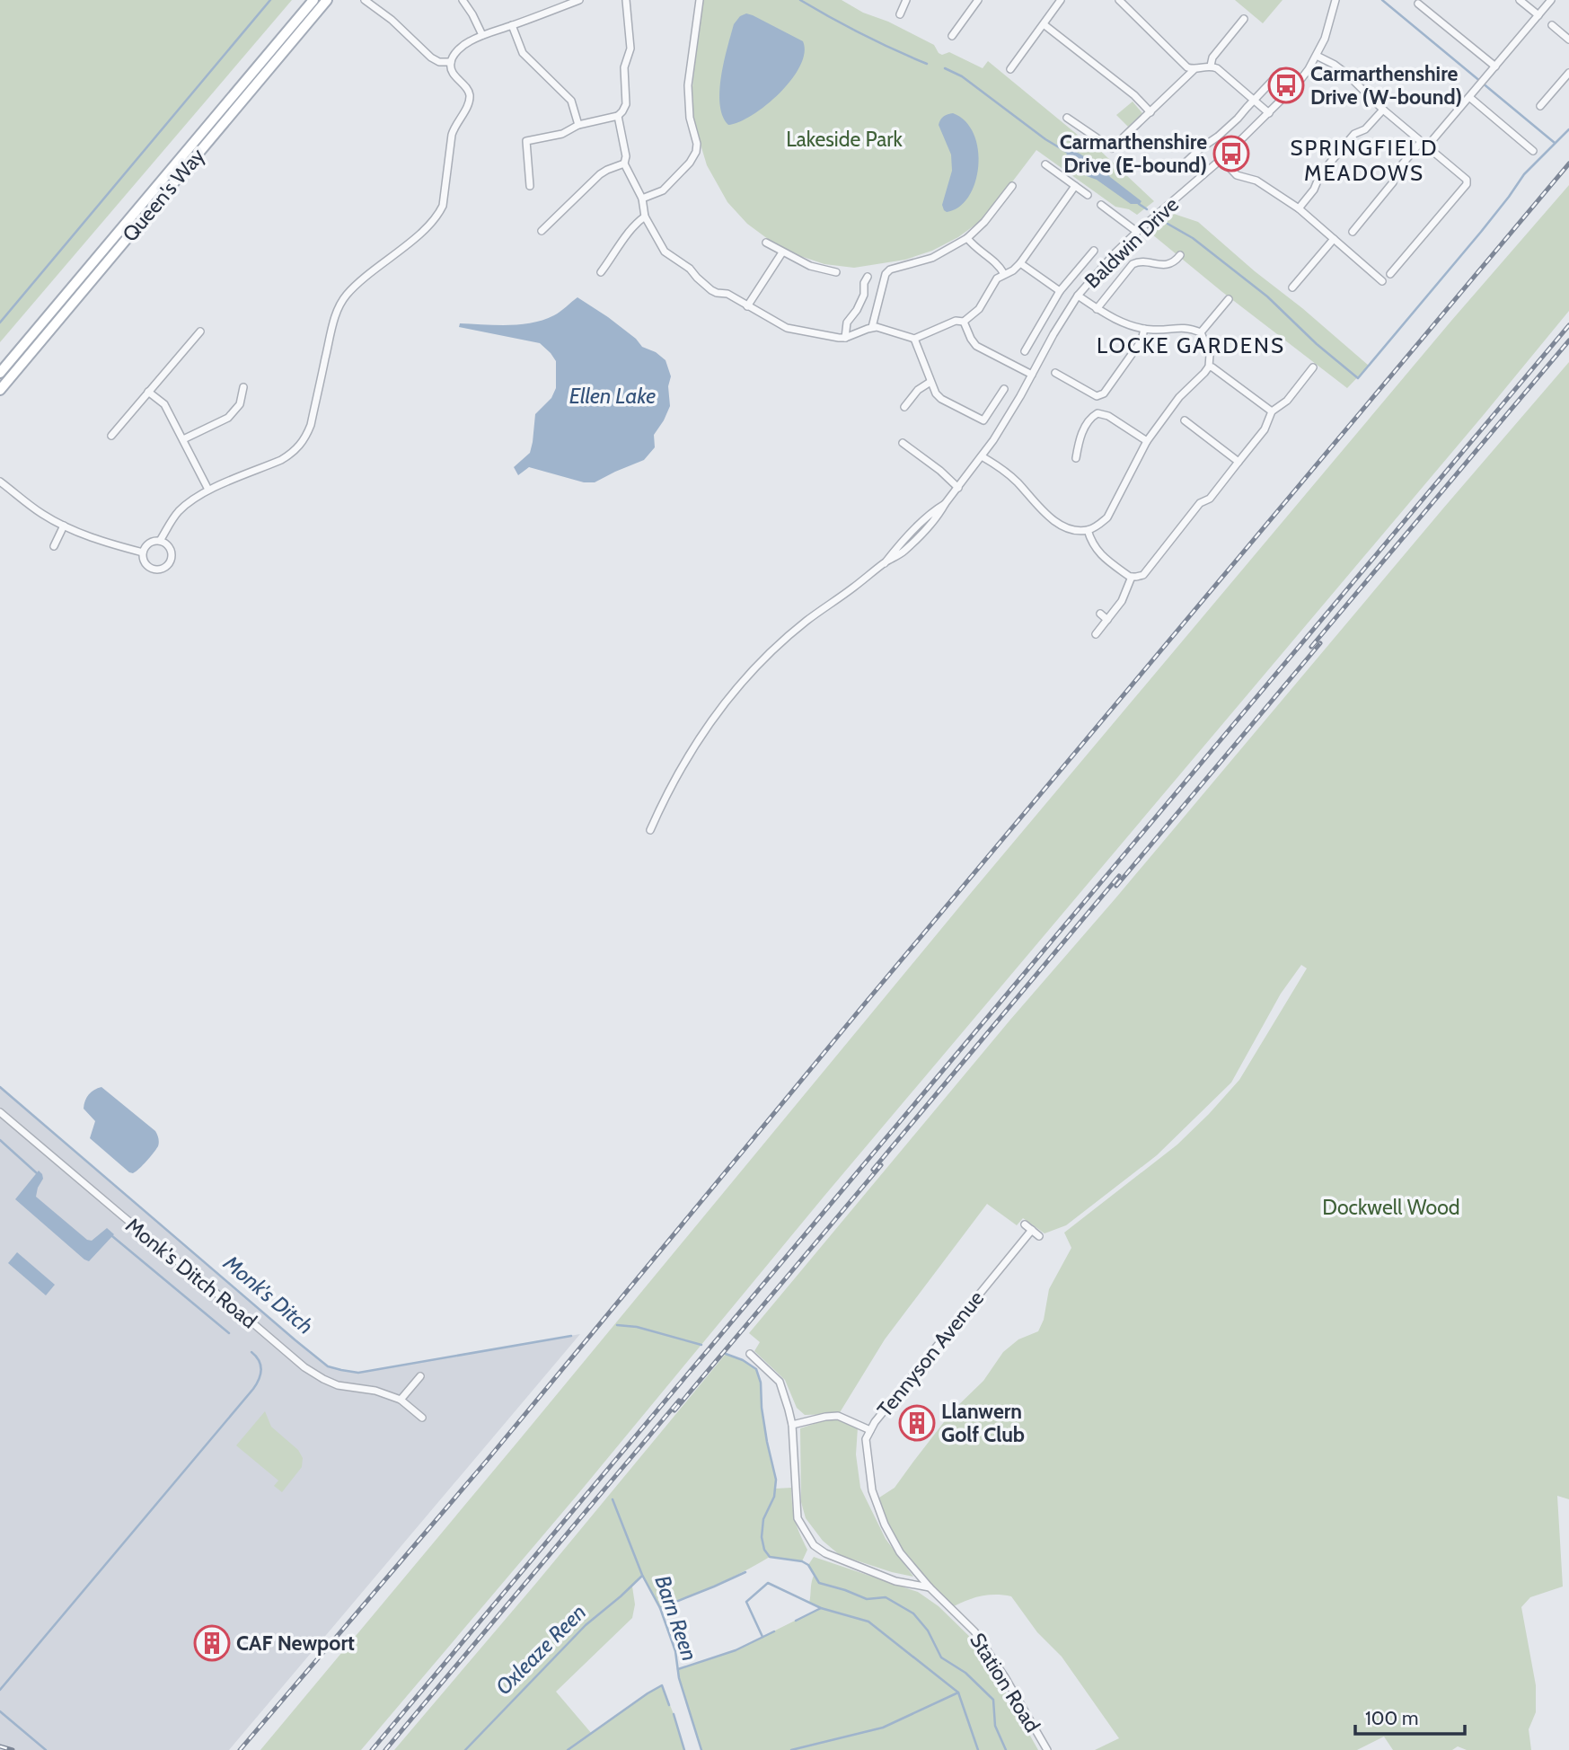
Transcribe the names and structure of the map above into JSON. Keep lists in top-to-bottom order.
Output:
{
  "streets": {
    "main road": ["Queen's Way"],
    "street": [
      "Baldwin Drive",
      "Monk's Ditch Road",
      "Tennyson Avenue",
      "Station Road"
    ]
  },
  "crossings": [
    ["Tennyson Avenue", "Station Road"]
  ],
  "districts": ["SPRINGFIELD MEADOWS", "LOCKE GARDENS"],
  "water": [
    "Ellen Lake",
    "Monk's Ditch",
    "Barn Reen",
    "Oxleaze Reen"
  ],
  "parks": ["Lakeside Park", "Dockwell Wood"],
  "places": {
    "bus stop": ["Carmarthenshire Drive (W-bound)", "Carmarthenshire Drive (E-bound)"],
    "building": ["Llanwern Golf Club", "CAF Newport"]
  },
  "scale_bar": "100 m"
}
